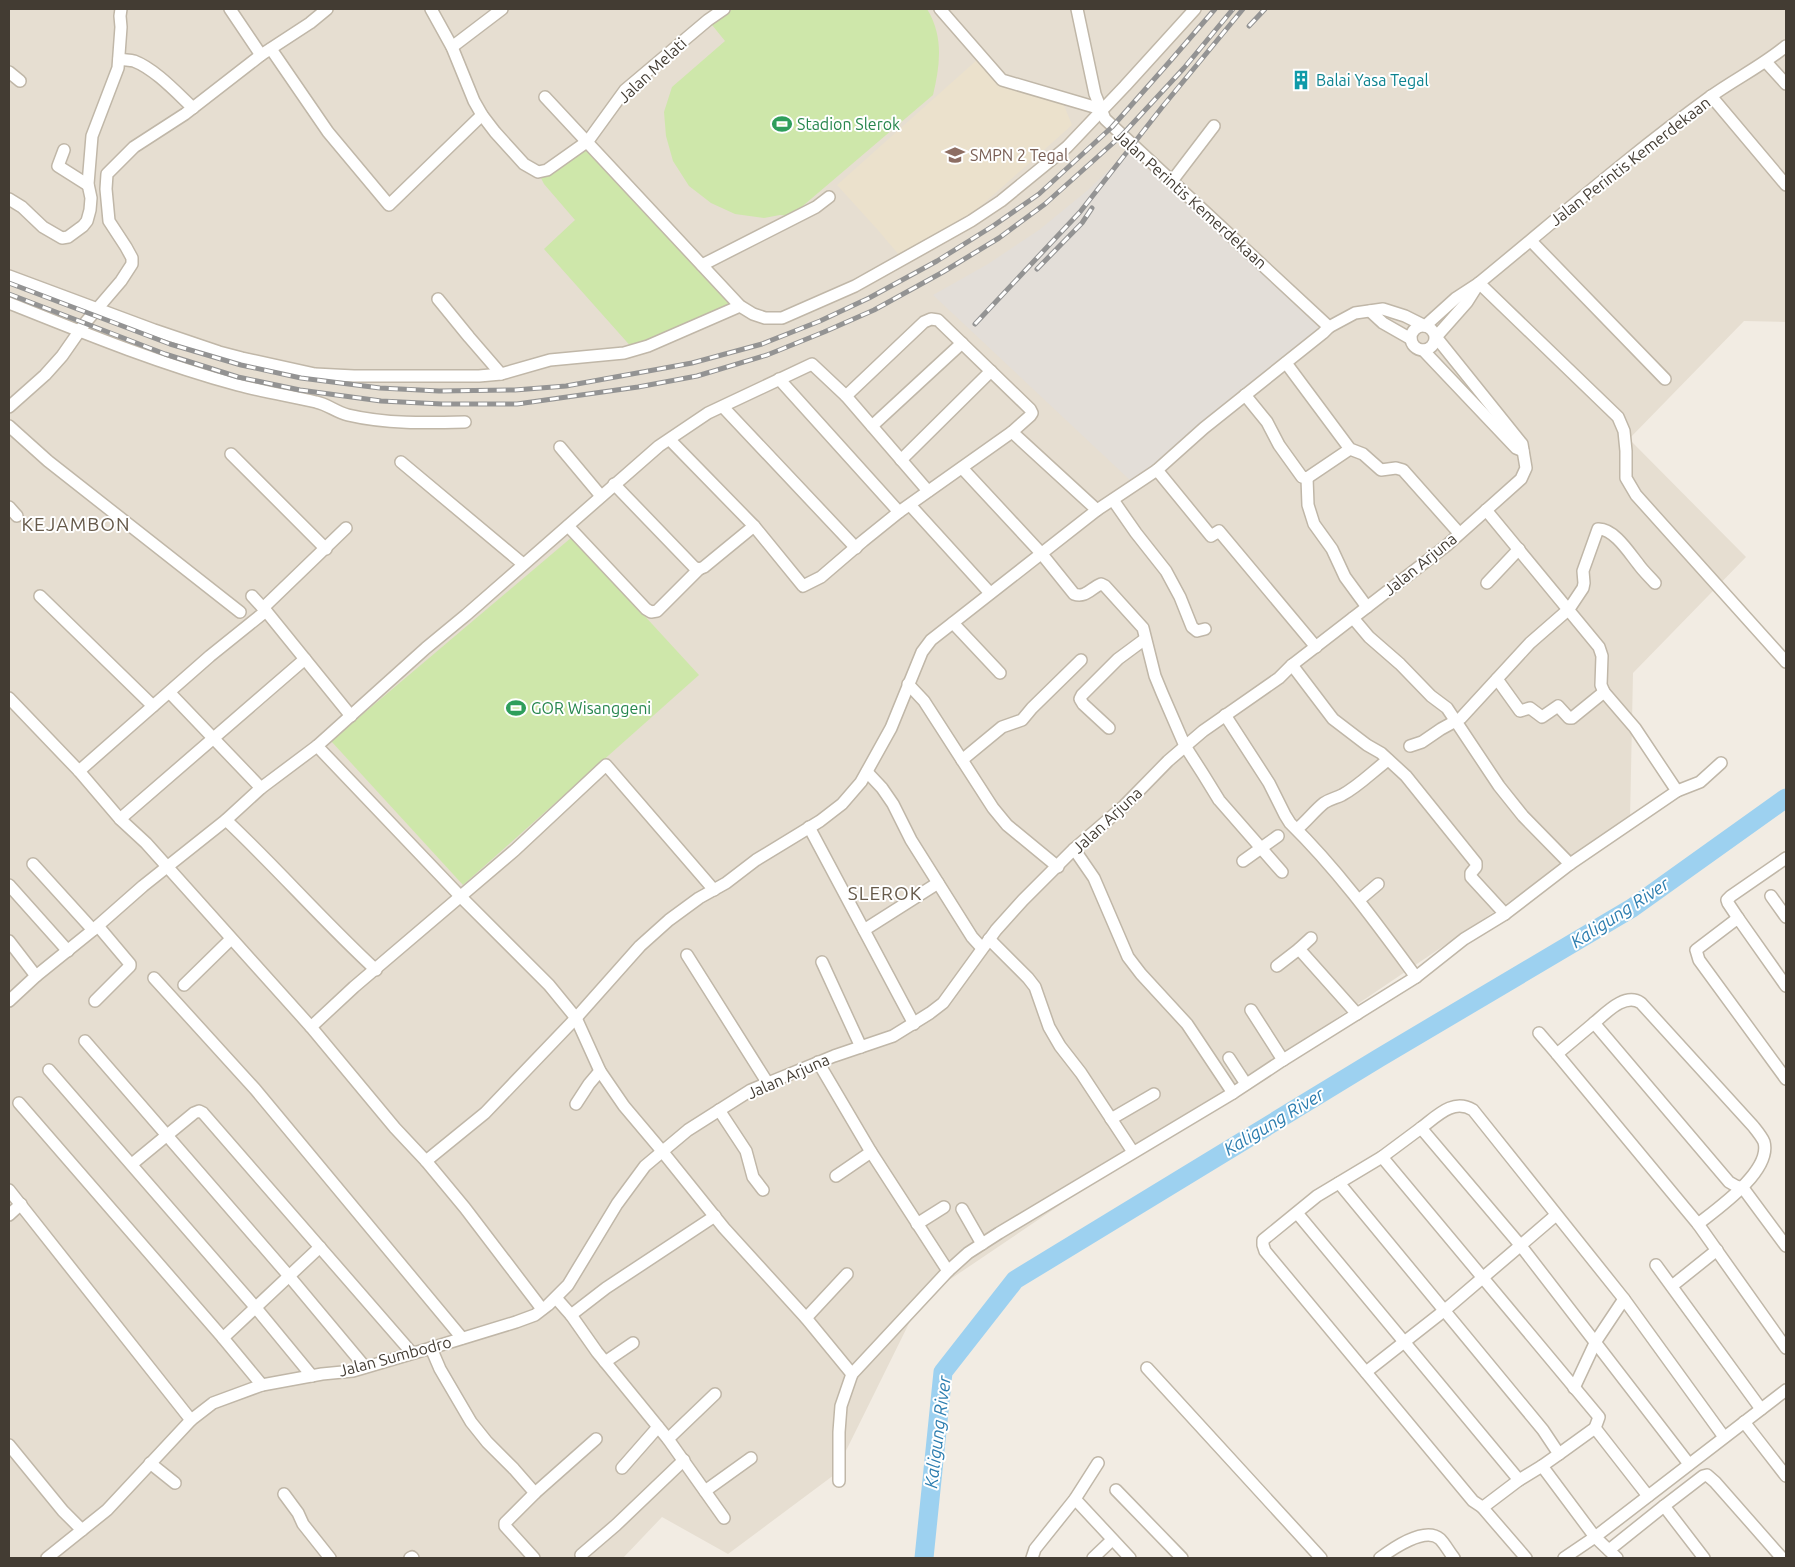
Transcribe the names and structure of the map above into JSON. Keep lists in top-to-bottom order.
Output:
{
  "streets": {
    "street": [
      "Jalan Melati",
      "Jalan Perintis Kemerdekaan",
      "Jalan Arjuna",
      "Jalan Sumbodro"
    ]
  },
  "crossings": [
    ["Jalan Arjuna", "Jalan Sumbodro"]
  ],
  "districts": ["KEJAMBON", "SLEROK"],
  "water": ["Kaligung River"],
  "places": {
    "building": ["Balai Yasa Tegal"],
    "sports": ["Stadion Slerok", "GOR Wisanggeni"],
    "school or university": ["SMPN 2 Tegal"]
  }
}
